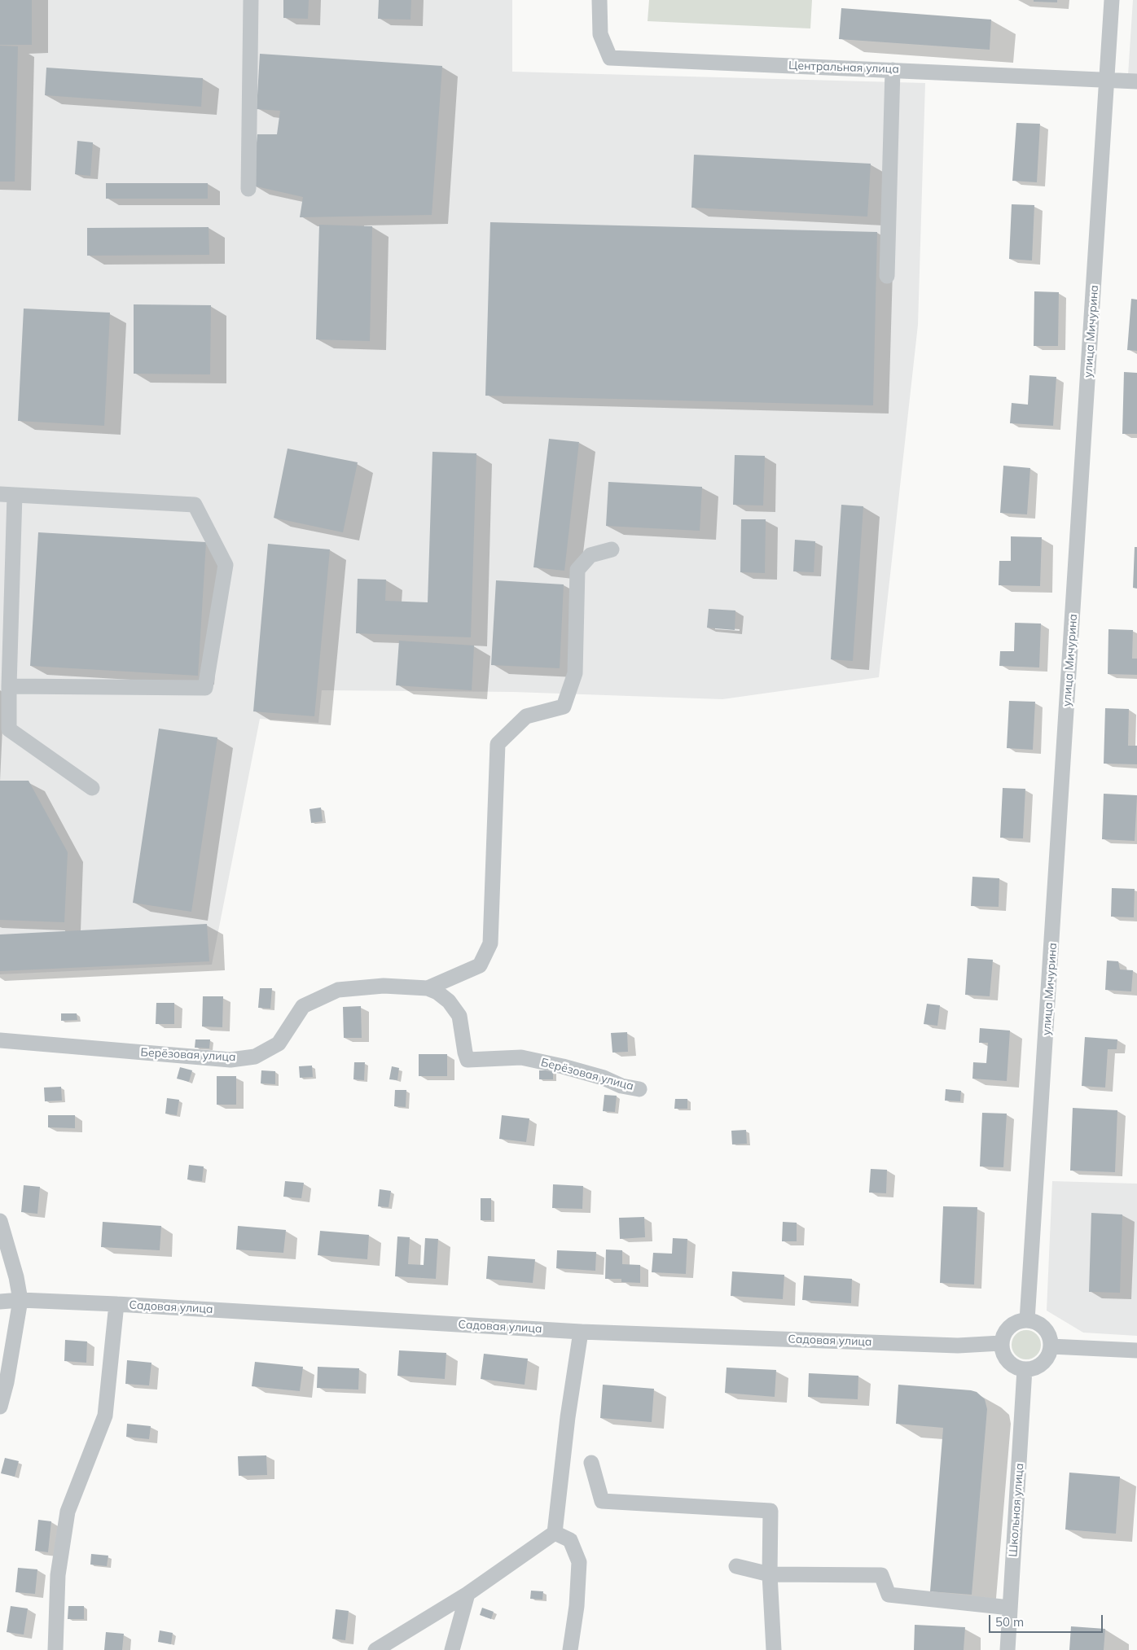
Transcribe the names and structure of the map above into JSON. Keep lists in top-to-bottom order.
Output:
{
  "streets": {
    "street": [
      "Центральная улица",
      "улица Мичурина",
      "Берёзовая улица",
      "Садовая улица",
      "Школьная улица"
    ]
  },
  "crossings": [
    ["Центральная улица", "улица Мичурина"],
    ["улица Мичурина", "Садовая улица"],
    ["улица Мичурина", "Школьная улица"],
    ["Садовая улица", "Школьная улица"]
  ],
  "scale_bar": "50 m"
}
